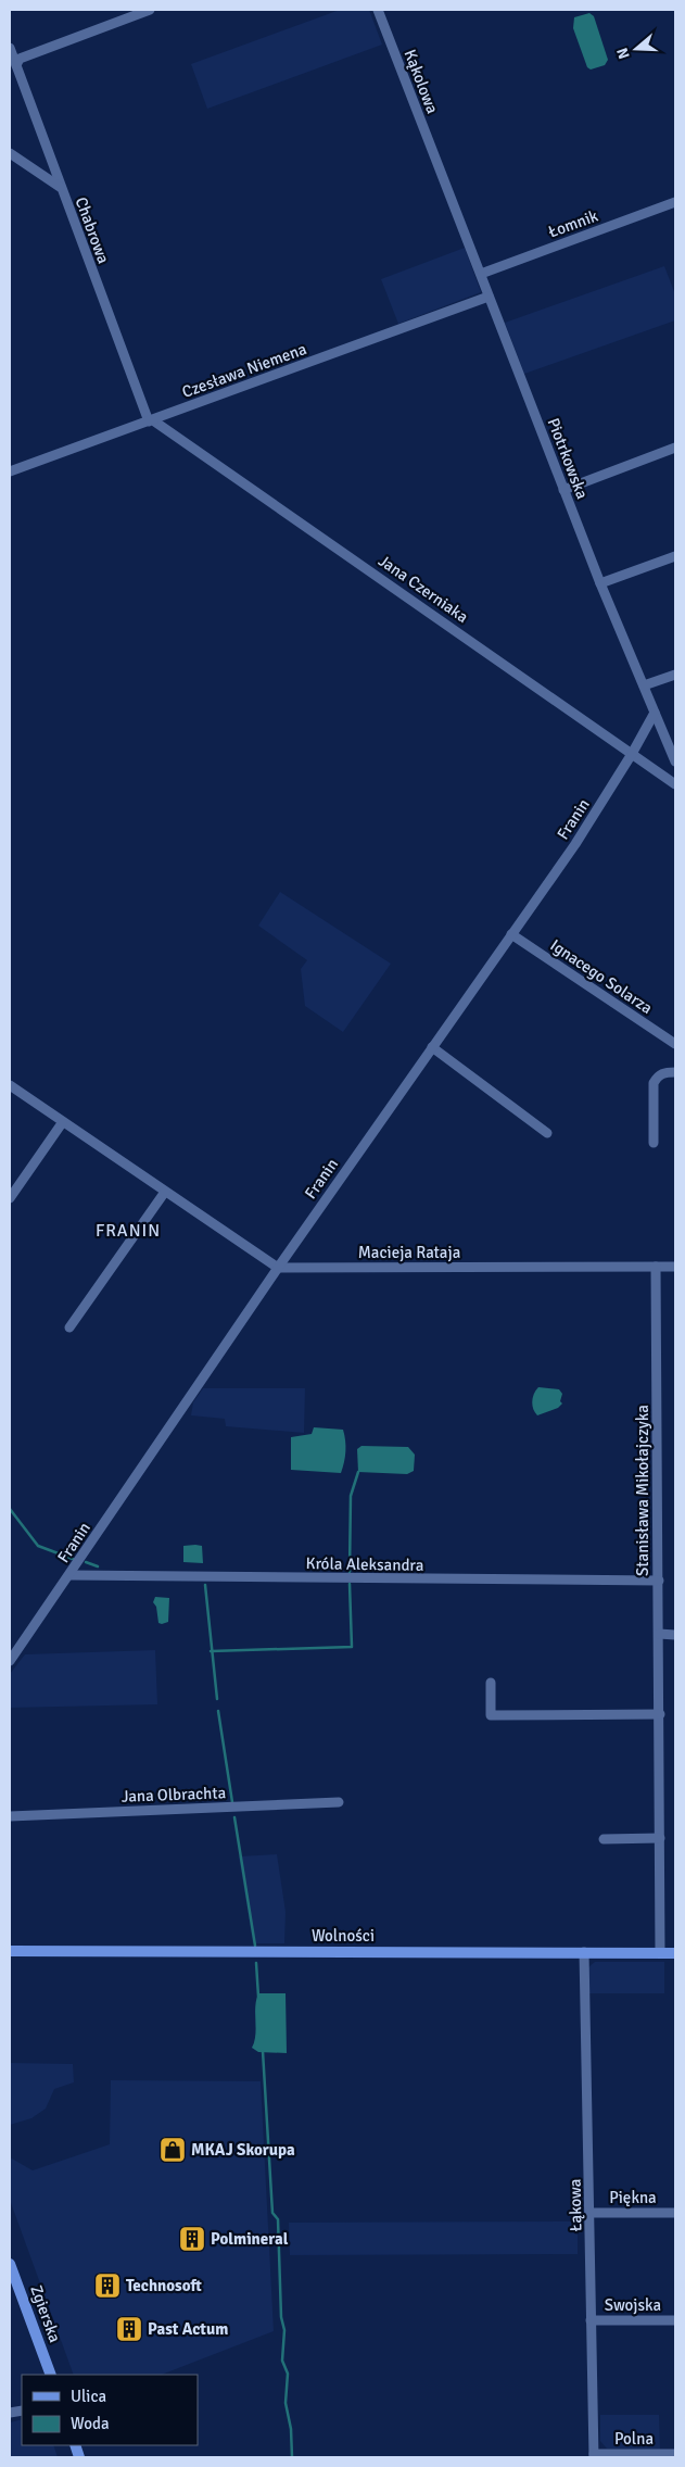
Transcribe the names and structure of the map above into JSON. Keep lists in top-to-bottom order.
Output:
{
  "streets": {
    "street": [
      "Kąkolowa",
      "Łomnik",
      "Chabrowa",
      "Czesława Niemena",
      "Piotrkowska",
      "Jana Czerniaka",
      "Franin",
      "Ignacego Solarza",
      "Macieja Rataja",
      "Stanisława Mikołajczyka",
      "Króla Aleksandra",
      "Jana Olbrachta",
      "Wolności",
      "Piękna",
      "Łąkowa",
      "Swojska",
      "Zgierska",
      "Polna"
    ]
  },
  "crossings": [
    ["Kąkolowa", "Piotrkowska"],
    ["Łomnik", "Piotrkowska"],
    ["Chabrowa", "Czesława Niemena"],
    ["Chabrowa", "Jana Czerniaka"],
    ["Czesława Niemena", "Piotrkowska"],
    ["Czesława Niemena", "Jana Czerniaka"],
    ["Piotrkowska", "Franin"],
    ["Jana Czerniaka", "Franin"],
    ["Franin", "Ignacego Solarza"],
    ["Franin", "Macieja Rataja"],
    ["Franin", "Króla Aleksandra"],
    ["Macieja Rataja", "Stanisława Mikołajczyka"],
    ["Stanisława Mikołajczyka", "Króla Aleksandra"],
    ["Stanisława Mikołajczyka", "Wolności"],
    ["Wolności", "Łąkowa"],
    ["Piękna", "Łąkowa"],
    ["Łąkowa", "Swojska"],
    ["Łąkowa", "Polna"]
  ],
  "districts": ["FRANIN"],
  "places": {
    "shop": ["MKAJ Skorupa"],
    "building": ["Polmineral", "Technosoft", "Past Actum"]
  },
  "legend": ["Ulica", "Woda"],
  "north": "left"
}
